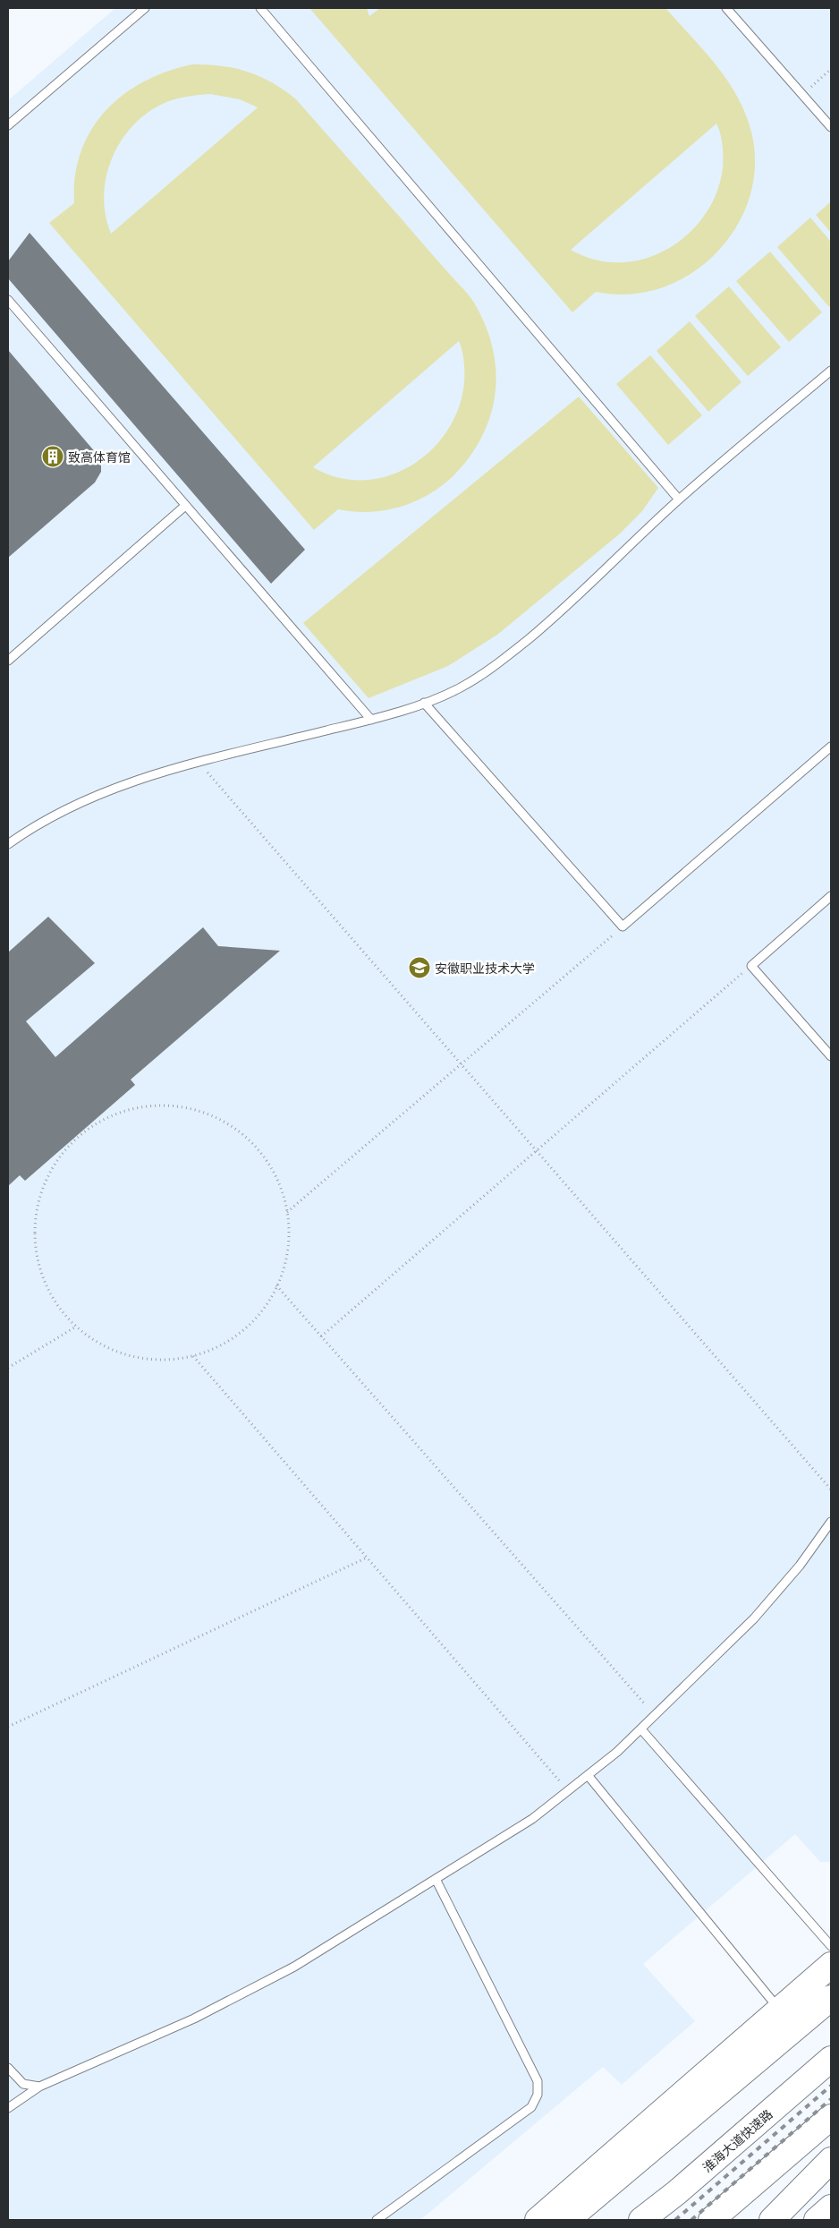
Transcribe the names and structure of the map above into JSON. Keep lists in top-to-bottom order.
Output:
{
  "streets": {
    "highway": ["淮海大道快速路"]
  },
  "places": {
    "building": ["致高体育馆"],
    "school or university": ["安徽职业技术大学"]
  }
}
